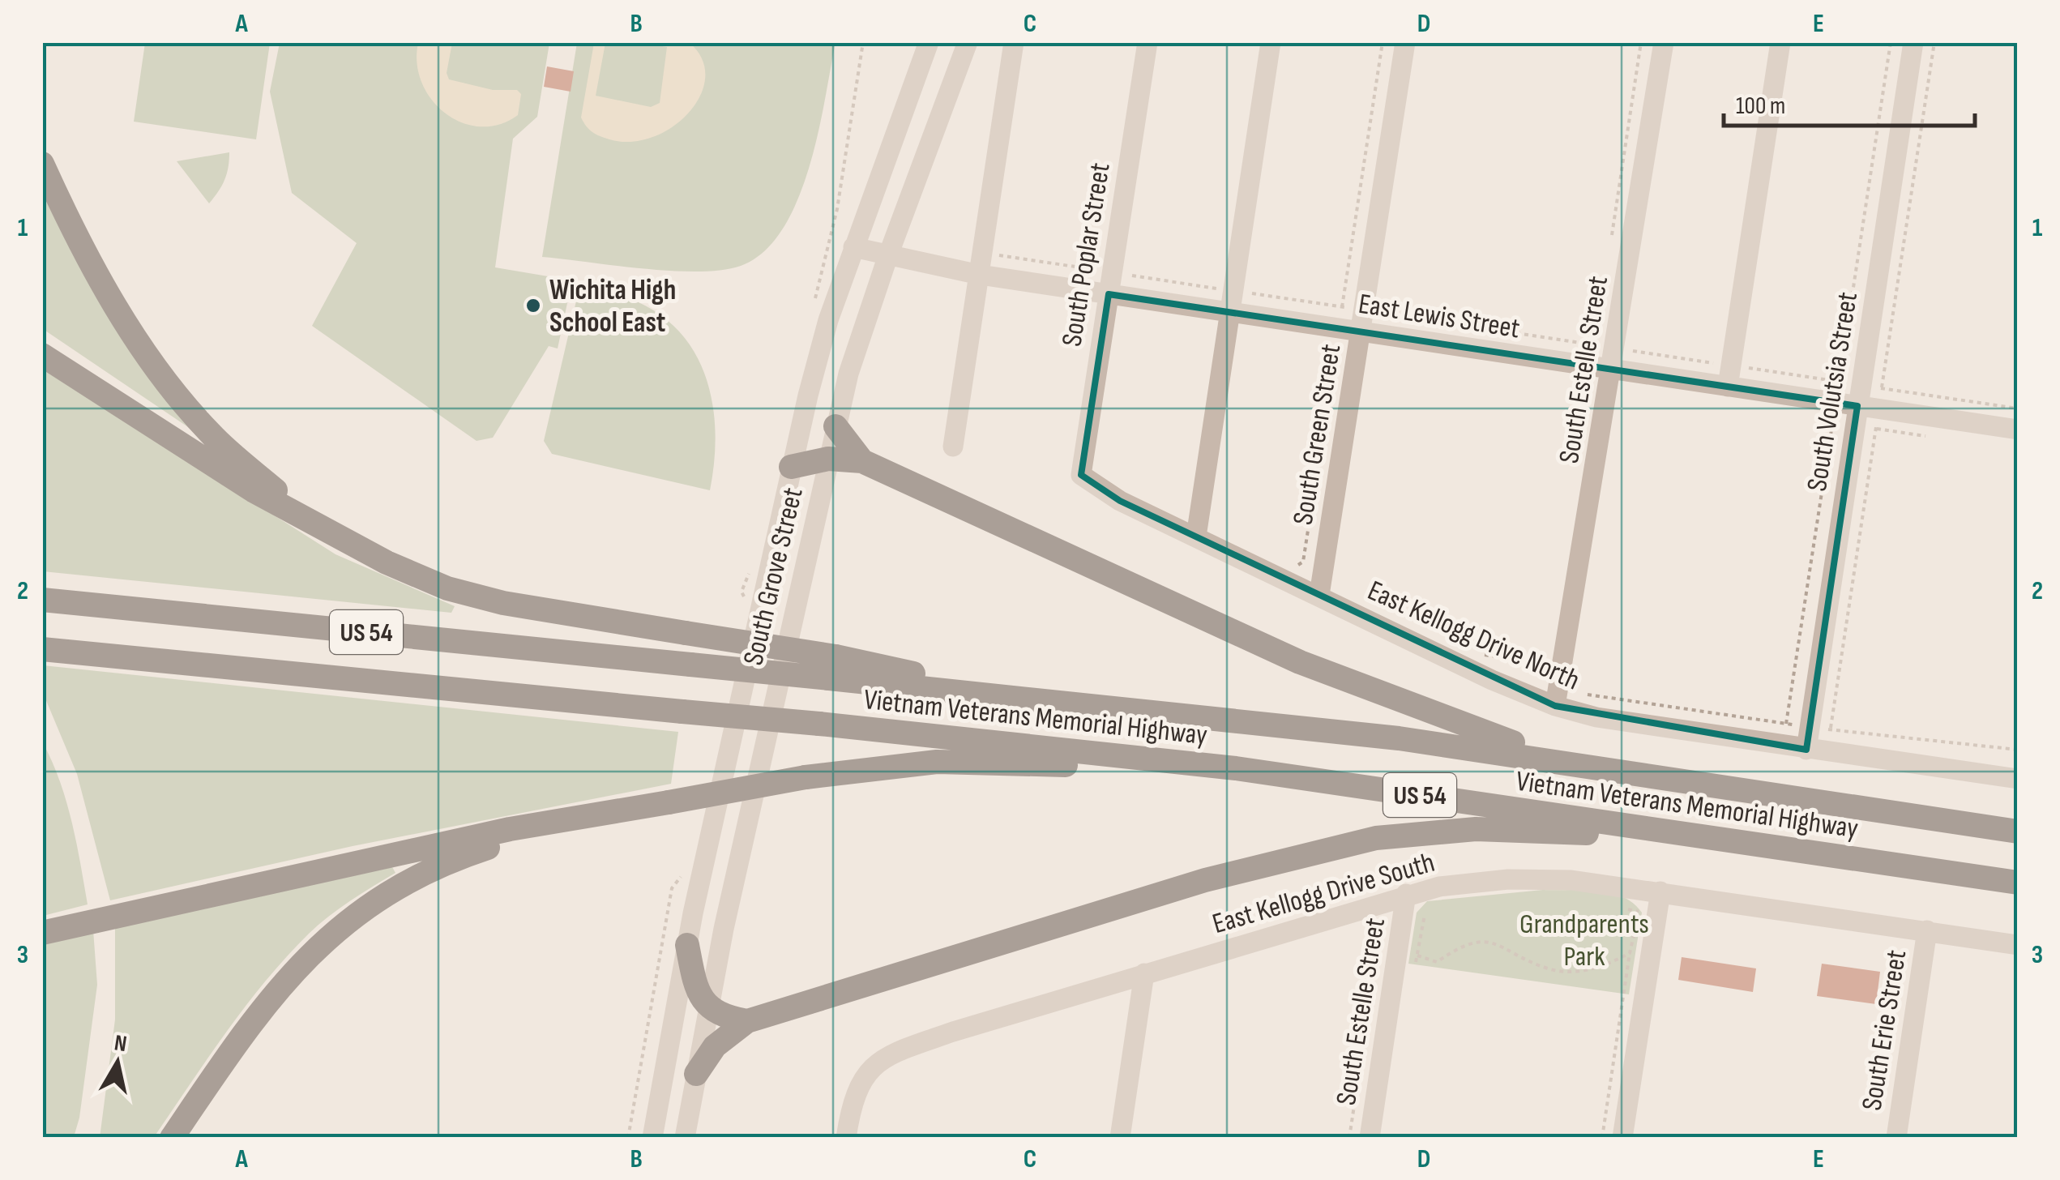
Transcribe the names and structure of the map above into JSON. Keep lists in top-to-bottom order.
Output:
{
  "streets": {
    "highway": ["US 54", "Vietnam Veterans Memorial Highway"],
    "street": [
      "South Poplar Street",
      "East Lewis Street",
      "South Estelle Street",
      "South Volutsia Street",
      "South Green Street",
      "South Grove Street",
      "East Kellogg Drive North",
      "East Kellogg Drive South",
      "South Erie Street"
    ]
  },
  "crossings": [
    ["South Poplar Street", "East Lewis Street"],
    ["South Poplar Street", "East Kellogg Drive North"],
    ["East Lewis Street", "South Estelle Street"],
    ["East Lewis Street", "South Volutsia Street"],
    ["East Lewis Street", "South Green Street"],
    ["East Lewis Street", "South Grove Street"],
    ["South Estelle Street", "East Kellogg Drive North"],
    ["South Estelle Street", "East Kellogg Drive South"],
    ["South Volutsia Street", "East Kellogg Drive North"],
    ["South Green Street", "East Kellogg Drive North"],
    ["East Kellogg Drive South", "South Erie Street"]
  ],
  "parks": ["Grandparents Park"],
  "places": ["Wichita High School East"],
  "scale_bar": "100 m",
  "north": "top",
  "grid": {
    "columns": [
      "A",
      "B",
      "C",
      "D",
      "E"
    ],
    "rows": ["1", "2", "3"]
  }
}
